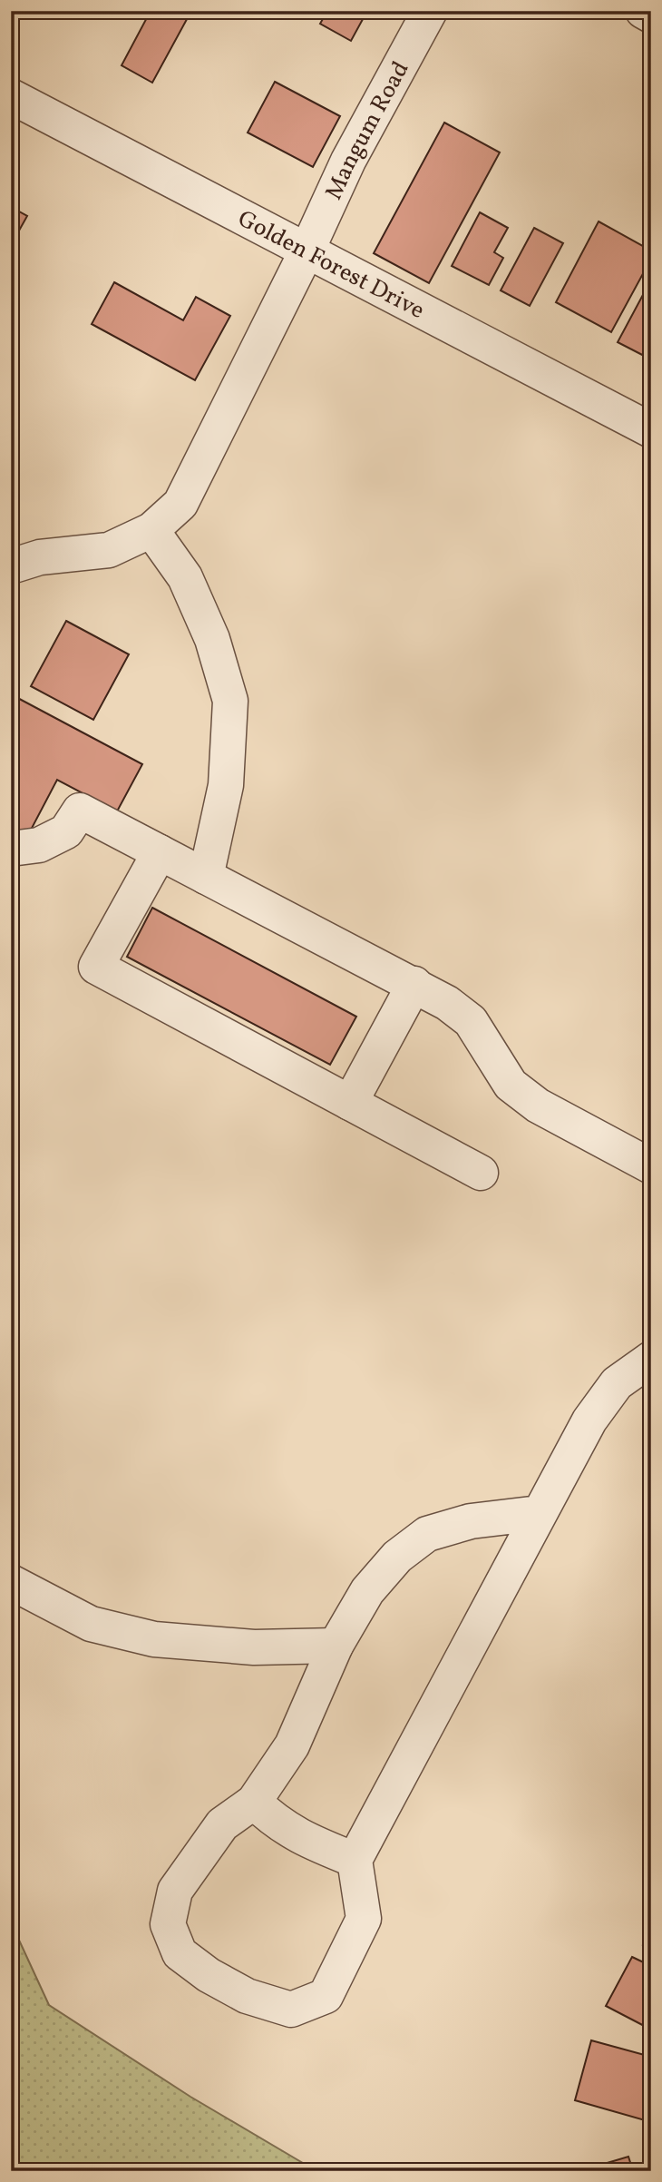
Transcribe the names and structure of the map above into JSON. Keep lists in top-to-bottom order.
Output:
{
  "streets": {
    "street": ["Mangum Road", "Golden Forest Drive"]
  },
  "crossings": [
    ["Mangum Road", "Golden Forest Drive"]
  ]
}
